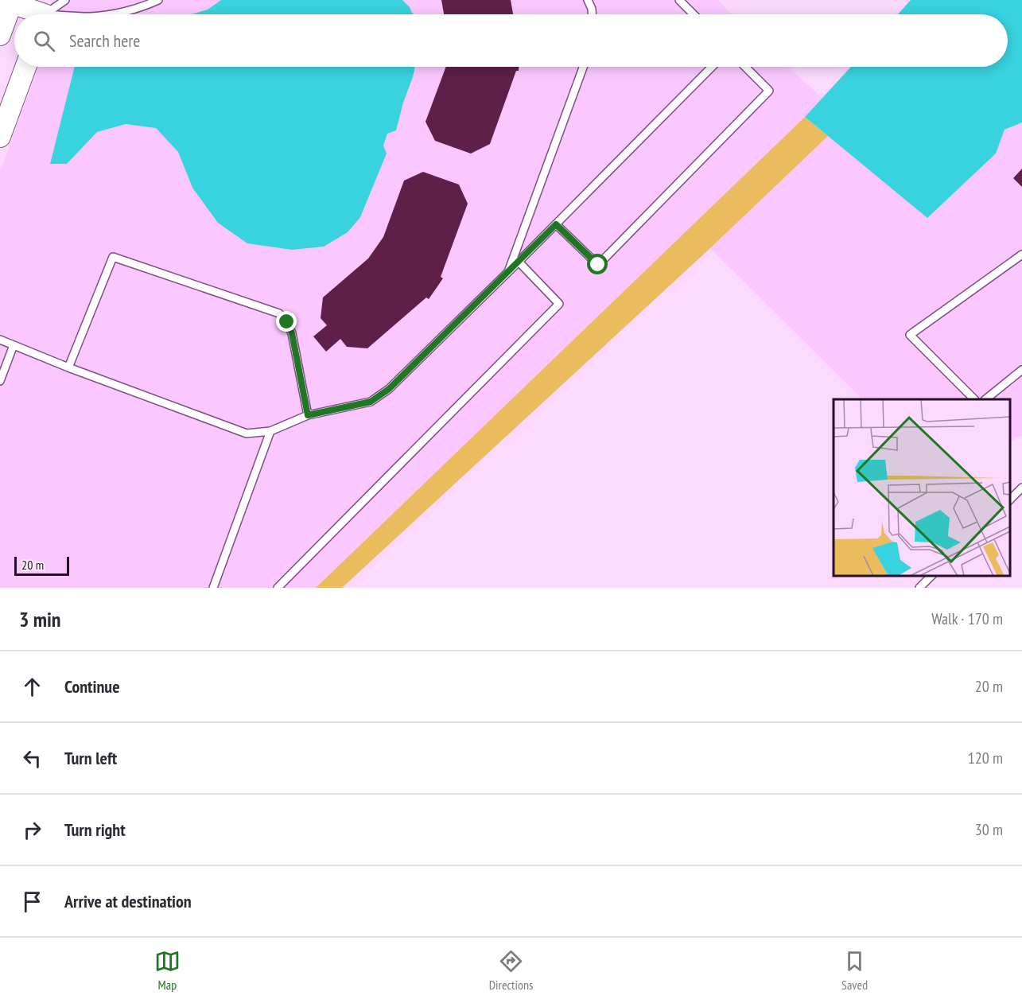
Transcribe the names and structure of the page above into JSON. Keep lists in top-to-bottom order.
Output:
{
  "scale_bar": "20 m",
  "page": {
    "search": "Search here",
    "scale": "20 m",
    "heading": ["3 min", "Walk · 170 m"],
    "list": [
      ["Continue", "20 m"],
      ["Turn left", "120 m"],
      ["Turn right", "30 m"],
      "Arrive at destination"
    ],
    "nav": ["Map", "Directions", "Saved"]
  }
}
